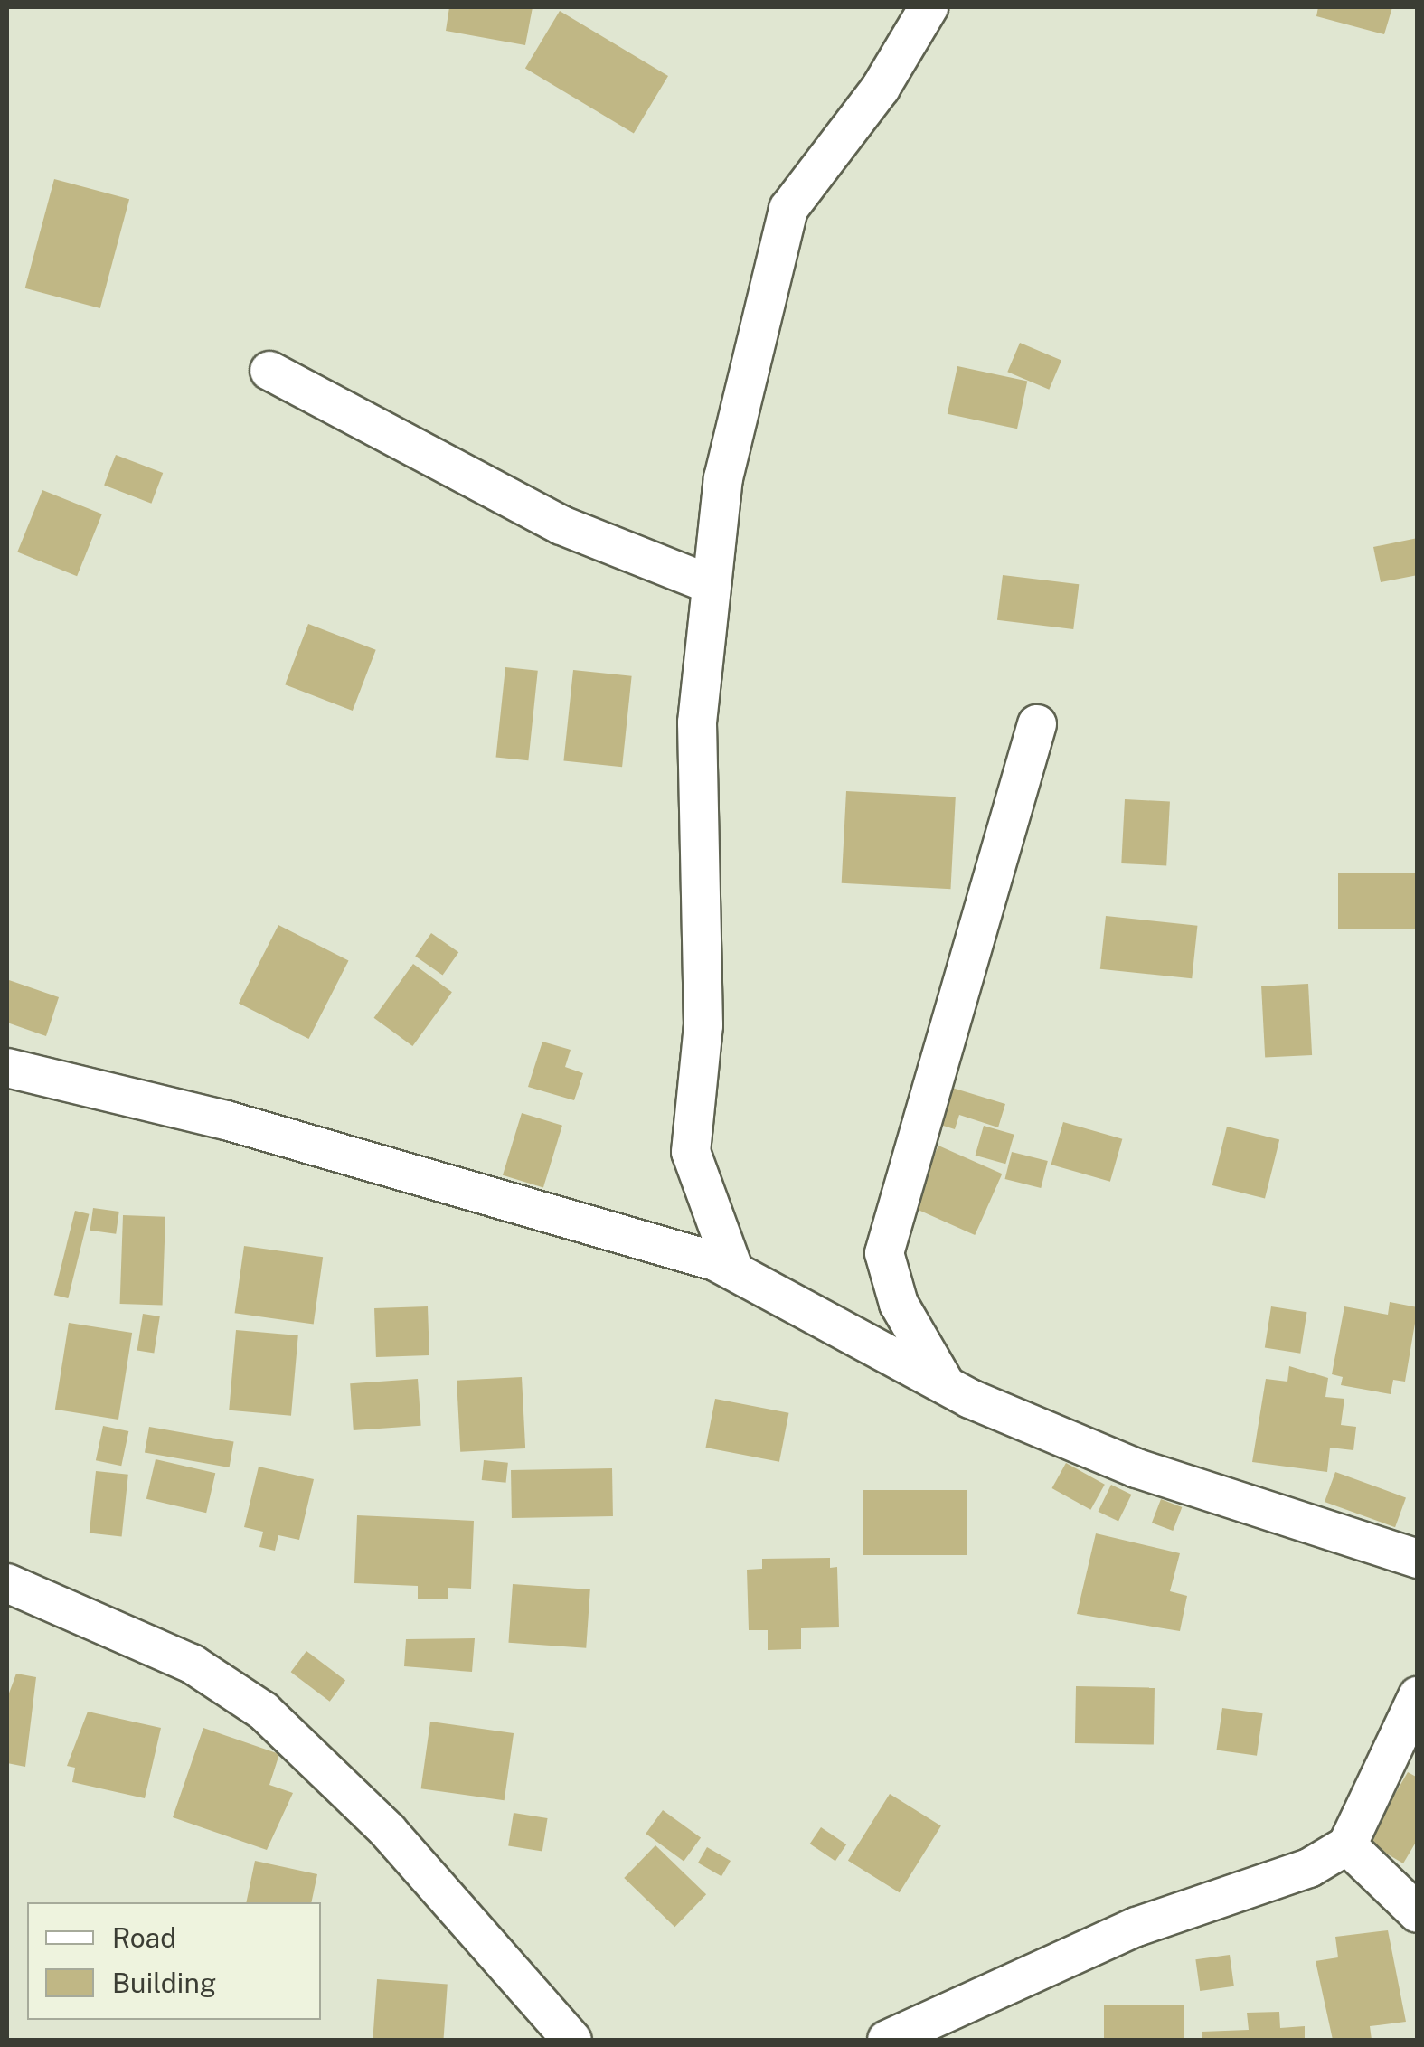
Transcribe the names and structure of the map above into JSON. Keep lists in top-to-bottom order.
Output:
{
  "legend": ["Road", "Building"]
}
